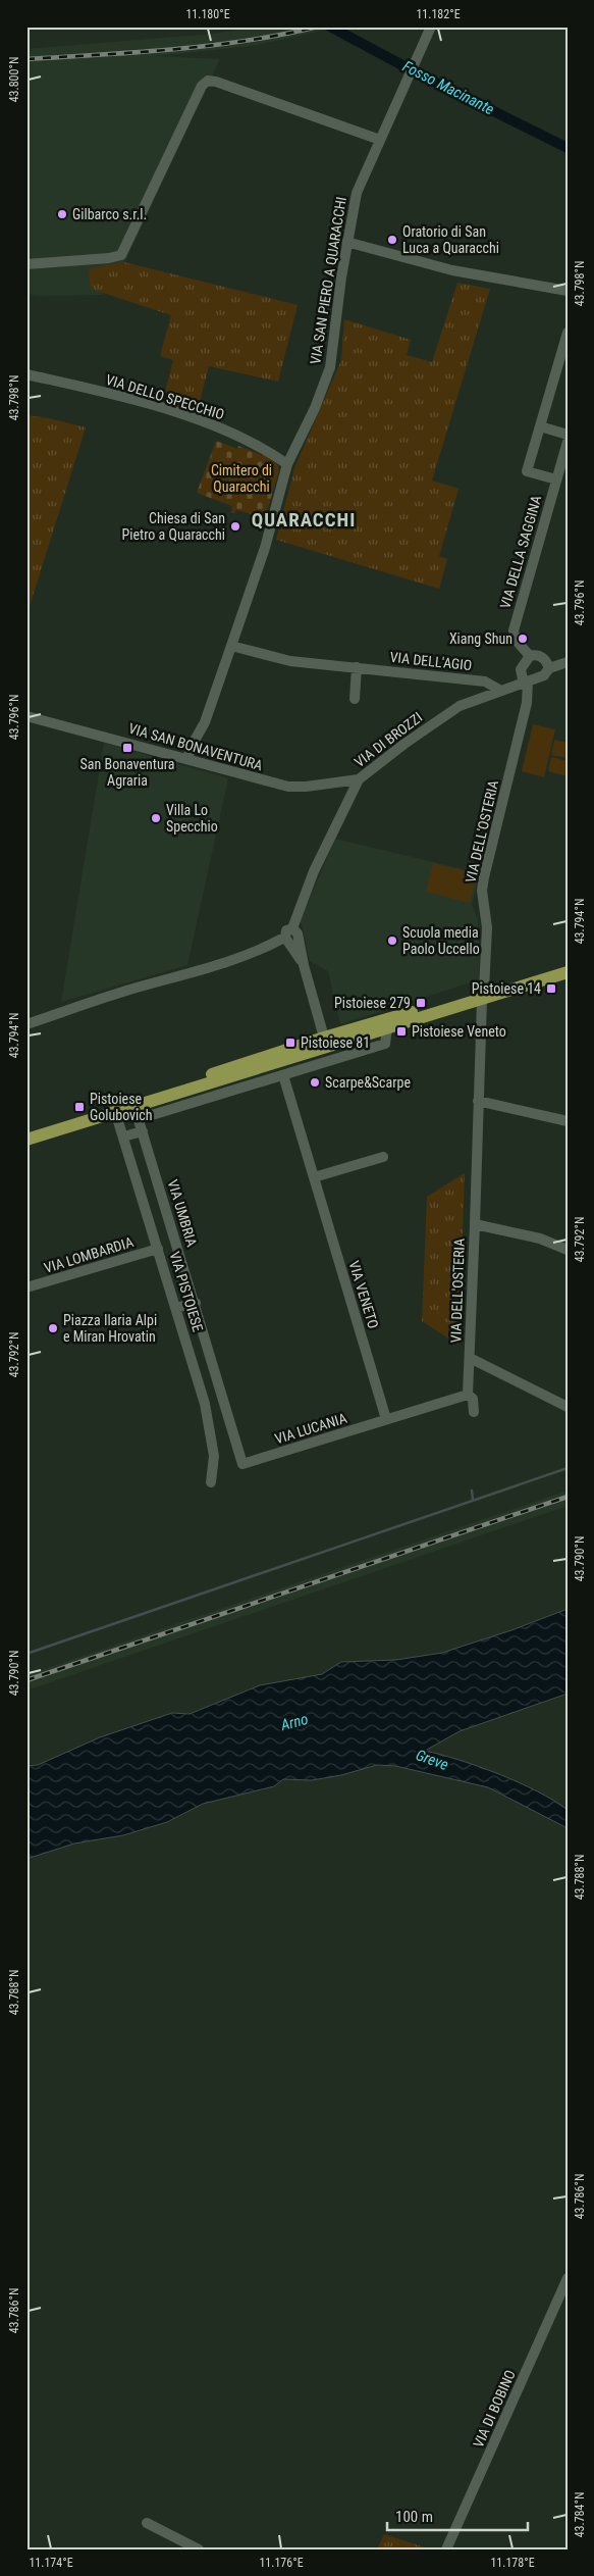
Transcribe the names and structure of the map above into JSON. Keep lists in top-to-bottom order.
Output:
{
  "streets": {
    "street": [
      "VIA SAN PIERO A QUARACCHI",
      "VIA DELLO SPECCHIO",
      "VIA DELLA SAGGINA",
      "VIA DELL'AGIO",
      "VIA DI BROZZI",
      "VIA SAN BONAVENTURA",
      "VIA DELL'OSTERIA",
      "VIA UMBRIA",
      "VIA LOMBARDIA",
      "VIA PISTOIESE",
      "VIA VENETO",
      "VIA LUCANIA",
      "VIA DI BOBINO"
    ]
  },
  "crossings": [
    ["VIA SAN PIERO A QUARACCHI", "VIA DELLO SPECCHIO"],
    ["VIA SAN PIERO A QUARACCHI", "VIA DELL'AGIO"],
    ["VIA SAN PIERO A QUARACCHI", "VIA SAN BONAVENTURA"],
    ["VIA DELLA SAGGINA", "VIA DI BROZZI"],
    ["VIA DELLA SAGGINA", "VIA DELL'OSTERIA"],
    ["VIA DELL'AGIO", "VIA DI BROZZI"],
    ["VIA DI BROZZI", "VIA SAN BONAVENTURA"],
    ["VIA DI BROZZI", "VIA DELL'OSTERIA"],
    ["VIA DELL'OSTERIA", "VIA LUCANIA"],
    ["VIA UMBRIA", "VIA LUCANIA"],
    ["VIA LOMBARDIA", "VIA PISTOIESE"],
    ["VIA VENETO", "VIA LUCANIA"]
  ],
  "districts": ["QUARACCHI"],
  "water": ["Fosso Macinante", "Arno", "Greve"],
  "parks": ["Cimitero di Quaracchi"],
  "places": {
    "other": [
      "Gilbarco s.r.l.",
      "Oratorio di San Luca a Quaracchi",
      "Chiesa di San Pietro a Quaracchi",
      "Xiang Shun",
      "Villa Lo Specchio",
      "Scuola media Paolo Uccello",
      "Scarpe&Scarpe",
      "Piazza Ilaria Alpi e Miran Hrovatin"
    ],
    "transit": [
      "San Bonaventura Agraria",
      "Pistoiese 14",
      "Pistoiese 279",
      "Pistoiese Veneto",
      "Pistoiese 81",
      "Pistoiese Golubovich"
    ]
  },
  "scale_bar": "100 m",
  "coordinates": [
    "11.180°E",
    "11.182°E",
    "43.800°N",
    "43.798°N",
    "43.796°N",
    "43.794°N",
    "43.792°N",
    "43.790°N",
    "43.788°N",
    "43.786°N",
    "43.784°N",
    "11.174°E",
    "11.176°E",
    "11.178°E"
  ]
}
